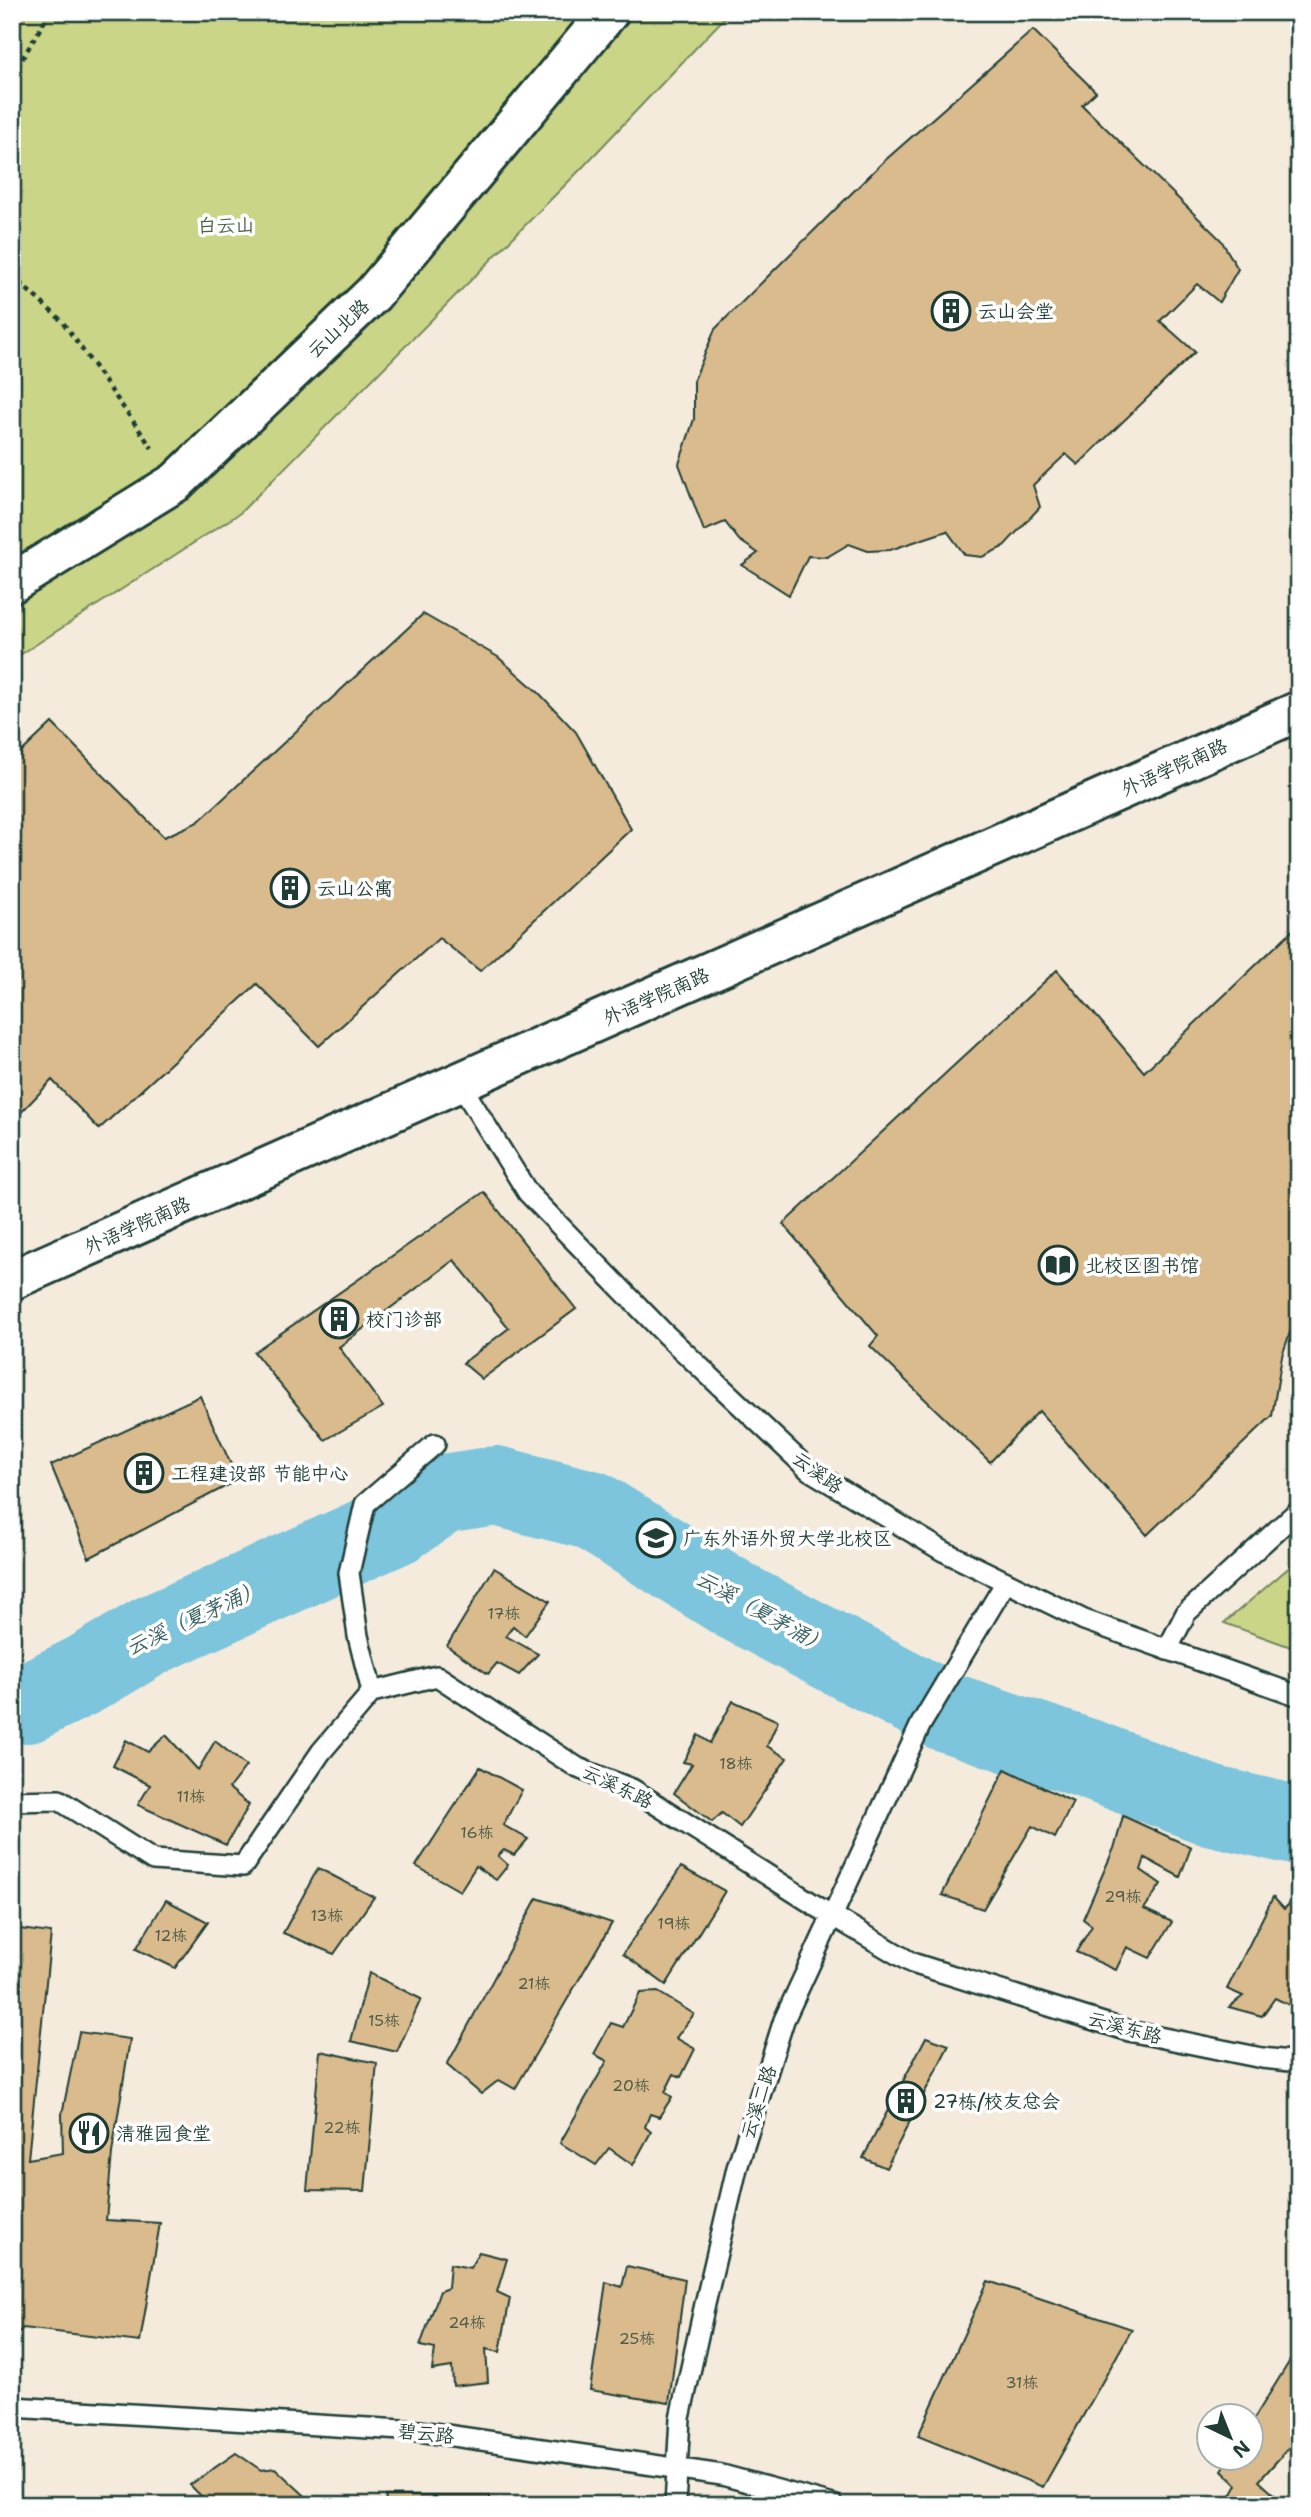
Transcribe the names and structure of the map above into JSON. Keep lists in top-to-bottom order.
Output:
{
  "streets": {
    "street": ["云山北路", "外语学院南路"],
    "lane": [
      "云溪路",
      "云溪东路",
      "云溪二路",
      "碧云路"
    ]
  },
  "crossings": [
    ["外语学院南路", "云溪路"],
    ["云溪路", "云溪二路"],
    ["云溪东路", "云溪二路"],
    ["云溪二路", "碧云路"]
  ],
  "water": ["云溪（夏茅涌）"],
  "parks": ["白云山"],
  "places": {
    "building": [
      "云山会堂",
      "云山公寓",
      "校门诊部",
      "工程建设部 节能中心",
      "27栋/校友总会"
    ],
    "library": ["北校区图书馆"],
    "school or university": ["广东外语外贸大学北校区"],
    "restaurant": ["清雅园食堂"]
  },
  "house_numbers": [
    "17栋",
    "18栋",
    "11栋",
    "16栋",
    "29栋",
    "13栋",
    "19栋",
    "12栋",
    "21栋",
    "15栋",
    "20栋",
    "22栋",
    "24栋",
    "25栋",
    "31栋"
  ],
  "north": "bottom right"
}
